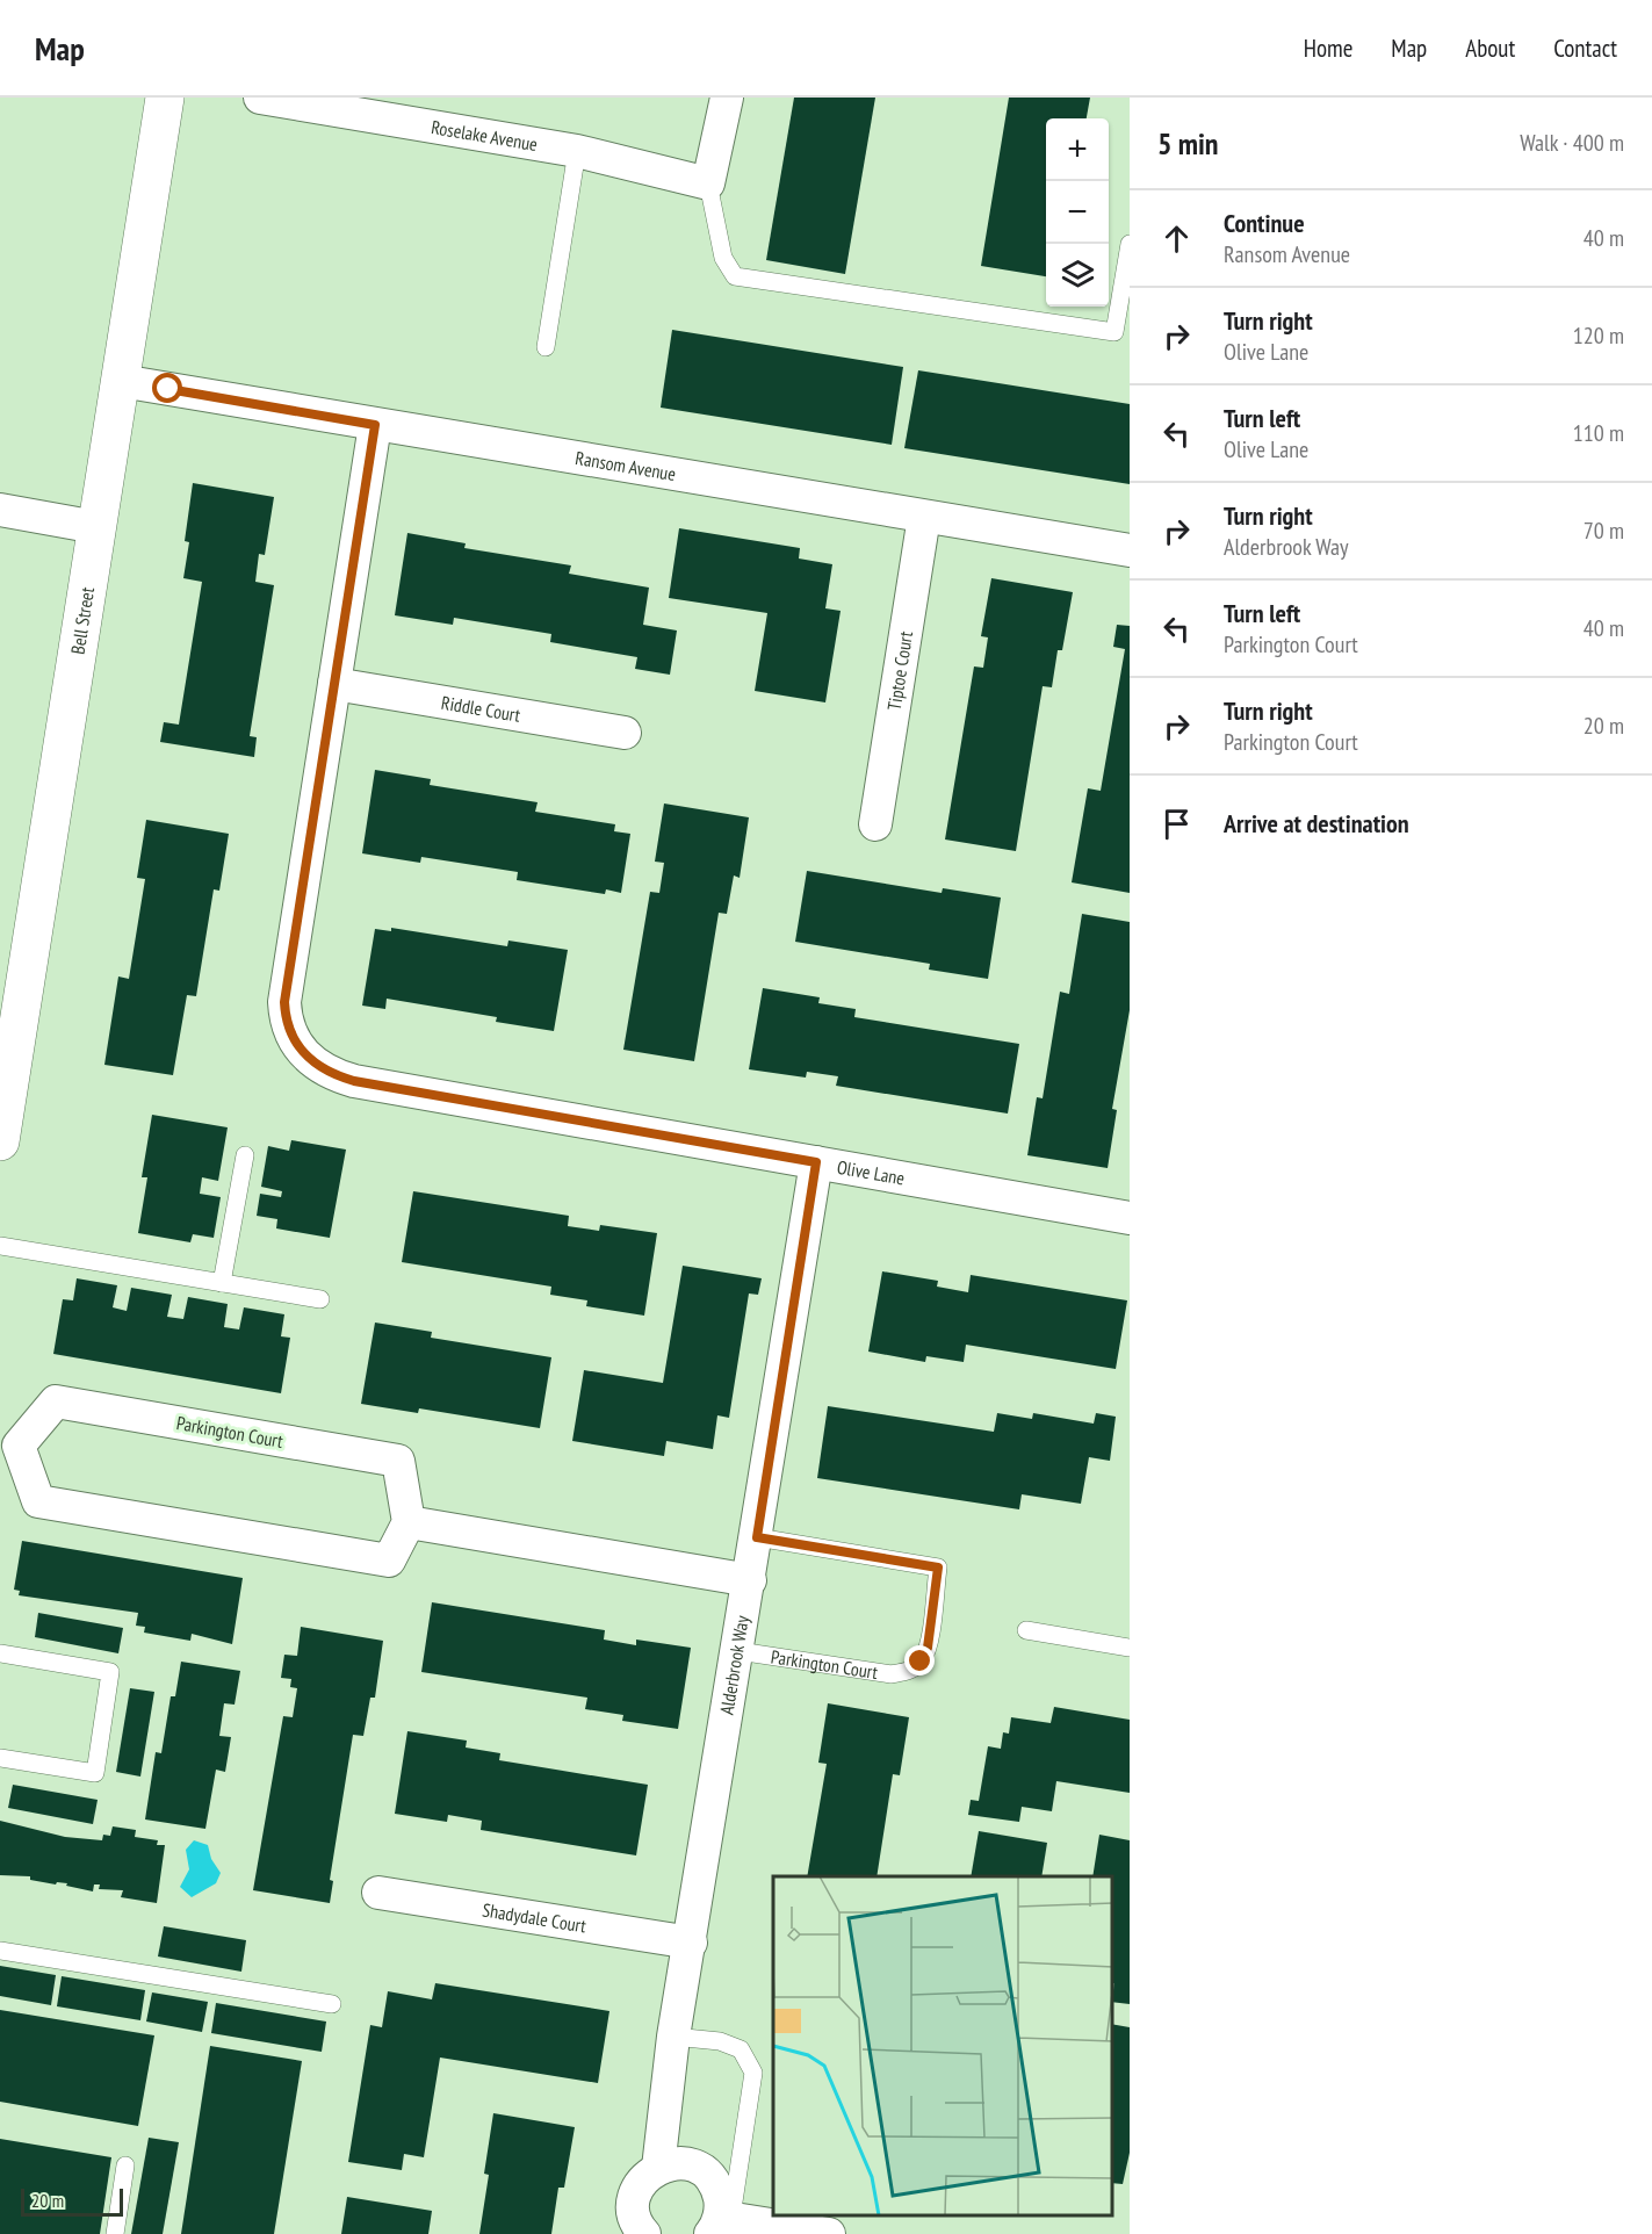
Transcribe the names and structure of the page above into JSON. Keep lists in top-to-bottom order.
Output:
{
  "streets": {
    "street": [
      "Roselake Avenue",
      "Ransom Avenue",
      "Bell Street",
      "Tiptoe Court",
      "Riddle Court",
      "Olive Lane",
      "Parkington Court",
      "Alderbrook Way",
      "Shadydale Court"
    ]
  },
  "crossings": [
    ["Ransom Avenue", "Bell Street"],
    ["Ransom Avenue", "Tiptoe Court"],
    ["Ransom Avenue", "Olive Lane"],
    ["Riddle Court", "Olive Lane"],
    ["Olive Lane", "Alderbrook Way"],
    ["Parkington Court", "Alderbrook Way"],
    ["Alderbrook Way", "Shadydale Court"]
  ],
  "scale_bar": "20 m",
  "page": {
    "header": "Map",
    "nav": [
      "Home",
      "Map",
      "About",
      "Contact"
    ],
    "heading": ["5 min", "Walk · 400 m"],
    "map_buttons": ["+", "−"],
    "list": [
      ["Continue", "Ransom Avenue", "40 m"],
      ["Turn right", "Olive Lane", "120 m"],
      ["Turn left", "Olive Lane", "110 m"],
      ["Turn right", "Alderbrook Way", "70 m"],
      ["Turn left", "Parkington Court", "40 m"],
      ["Turn right", "Parkington Court", "20 m"],
      "Arrive at destination"
    ],
    "scale": "20 m"
  }
}
